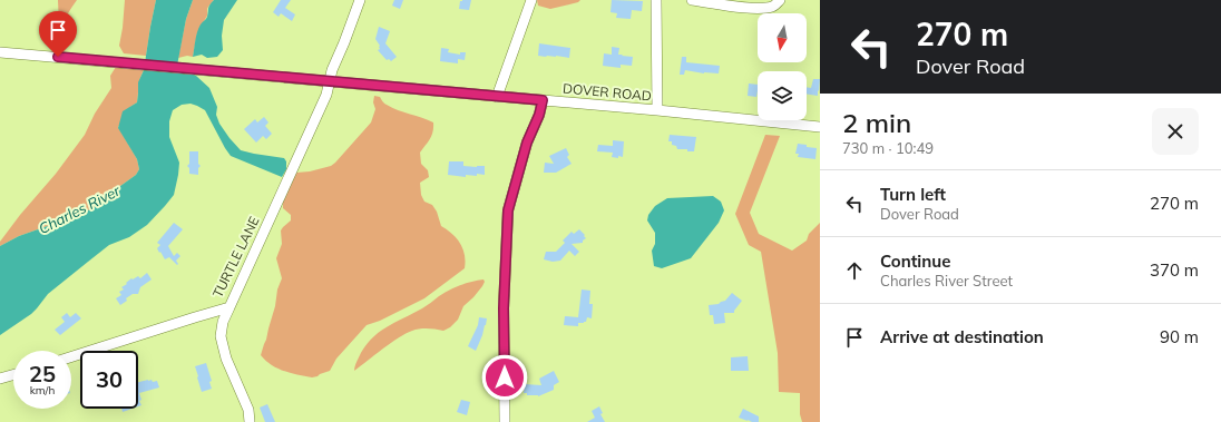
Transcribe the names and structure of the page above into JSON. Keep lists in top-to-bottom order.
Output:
{
  "streets": {
    "street": ["DOVER ROAD", "TURTLE LANE"]
  },
  "crossings": [
    ["DOVER ROAD", "TURTLE LANE"]
  ],
  "water": ["Charles River"],
  "north": "bottom",
  "page": {
    "turn": ["270 m", "Dover Road"],
    "heading": ["2 min", "730 m · 10:49"],
    "list": [
      {
        "name": "Turn left",
        "note": "Dover Road",
        "value": "270 m"
      },
      {
        "name": "Continue",
        "note": "Charles River Street",
        "value": "370 m"
      },
      {
        "name": "Arrive at destination",
        "value": "90 m"
      }
    ],
    "speed": "25 km/h",
    "limit": "30"
  }
}
